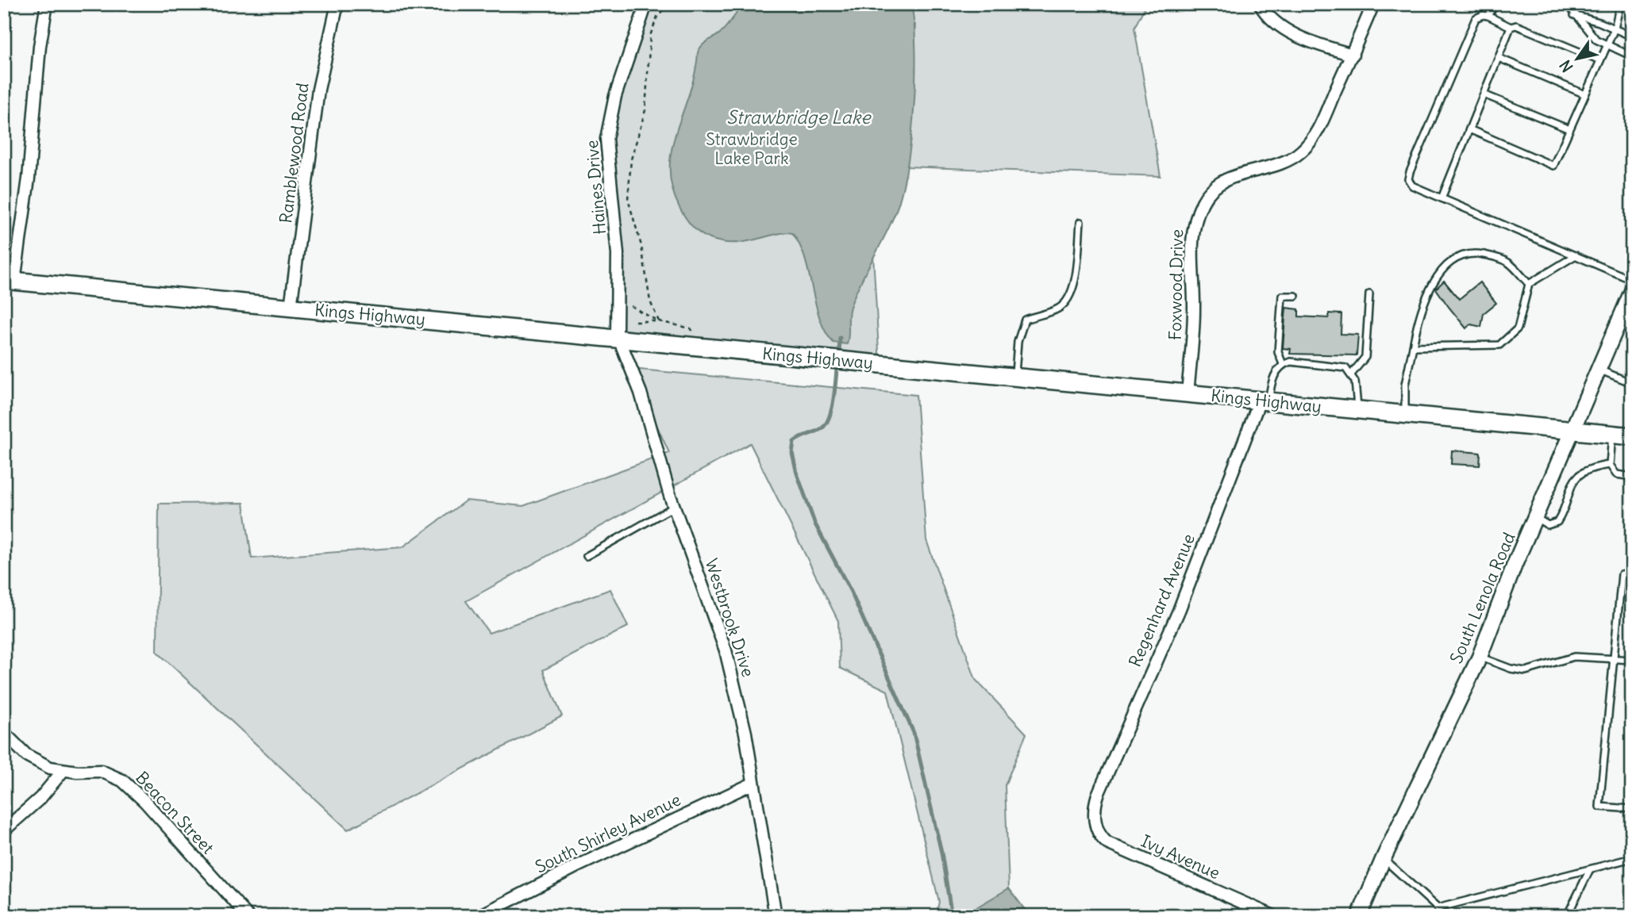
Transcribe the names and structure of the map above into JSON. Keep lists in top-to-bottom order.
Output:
{
  "streets": {
    "main road": ["Kings Highway"],
    "street": [
      "Ramblewood Road",
      "Haines Drive",
      "Foxwood Drive",
      "South Lenola Road",
      "Regenhard Avenue",
      "Westbrook Drive",
      "Beacon Street",
      "South Shirley Avenue",
      "Ivy Avenue"
    ]
  },
  "crossings": [
    ["Ramblewood Road", "Kings Highway"],
    ["Haines Drive", "Kings Highway"],
    ["Haines Drive", "Westbrook Drive"],
    ["Foxwood Drive", "Kings Highway"],
    ["Kings Highway", "South Lenola Road"],
    ["Kings Highway", "Regenhard Avenue"],
    ["Kings Highway", "Westbrook Drive"],
    ["Regenhard Avenue", "Ivy Avenue"],
    ["Westbrook Drive", "South Shirley Avenue"]
  ],
  "water": ["Strawbridge Lake"],
  "parks": ["Strawbridge Lake Park"],
  "north": "bottom left"
}
